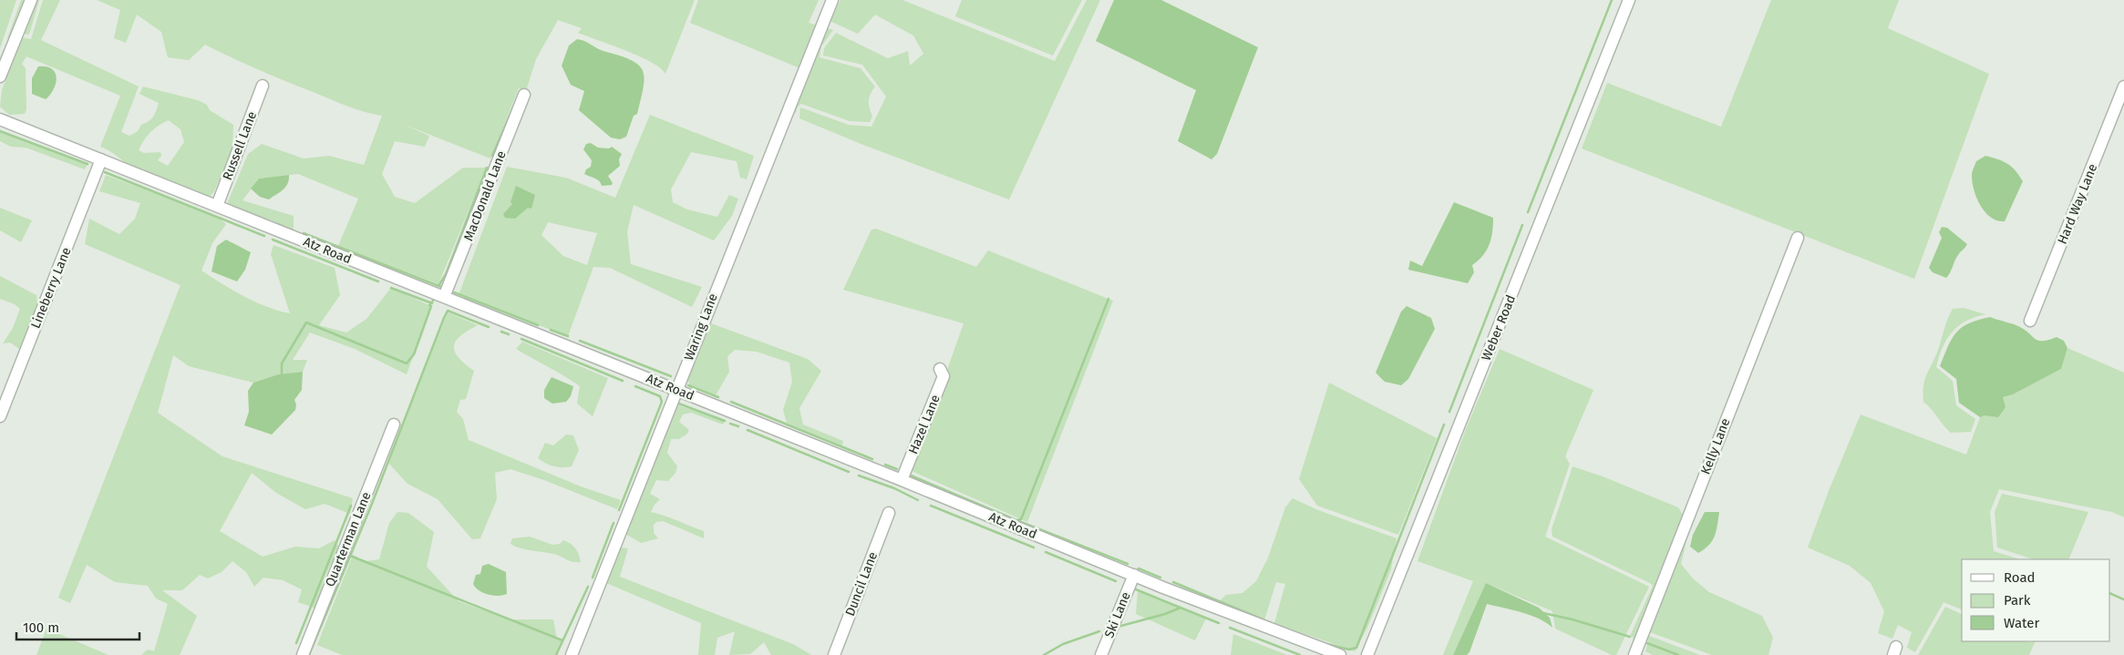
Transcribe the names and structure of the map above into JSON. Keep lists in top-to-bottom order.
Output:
{
  "streets": {
    "street": [
      "Russell Lane",
      "MacDonald Lane",
      "Hard Way Lane",
      "Atz Road",
      "Lineberry Lane",
      "Waring Lane",
      "Weber Road",
      "Hazel Lane",
      "Kelly Lane",
      "Quarterman Lane",
      "Duncil Lane",
      "Ski Lane"
    ]
  },
  "crossings": [
    ["Russell Lane", "Atz Road"],
    ["MacDonald Lane", "Atz Road"],
    ["Atz Road", "Lineberry Lane"],
    ["Atz Road", "Waring Lane"],
    ["Atz Road", "Hazel Lane"],
    ["Atz Road", "Ski Lane"]
  ],
  "legend": ["Road", "Park", "Water"],
  "scale_bar": "100 m"
}
